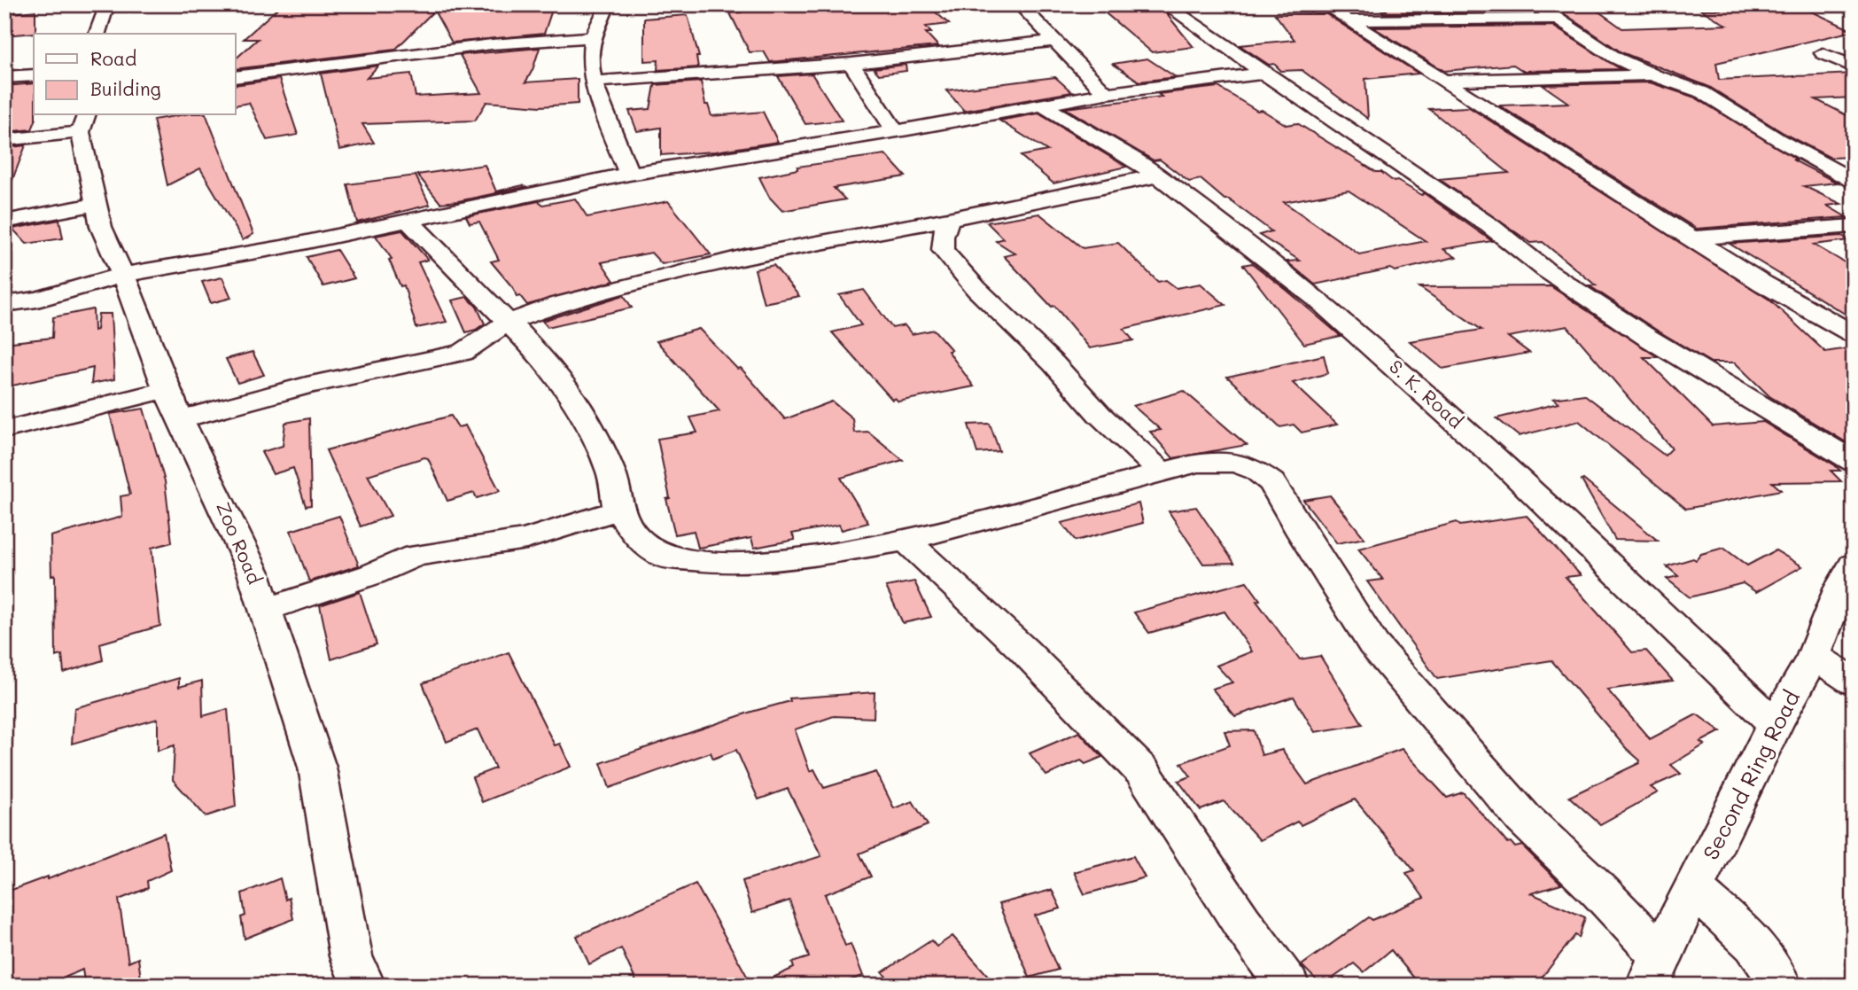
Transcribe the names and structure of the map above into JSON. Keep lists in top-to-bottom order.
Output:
{
  "streets": {
    "street": ["S. K. Road", "Zoo Road", "Second Ring Road"]
  },
  "crossings": [
    ["S. K. Road", "Second Ring Road"]
  ],
  "legend": ["Road", "Building"]
}
